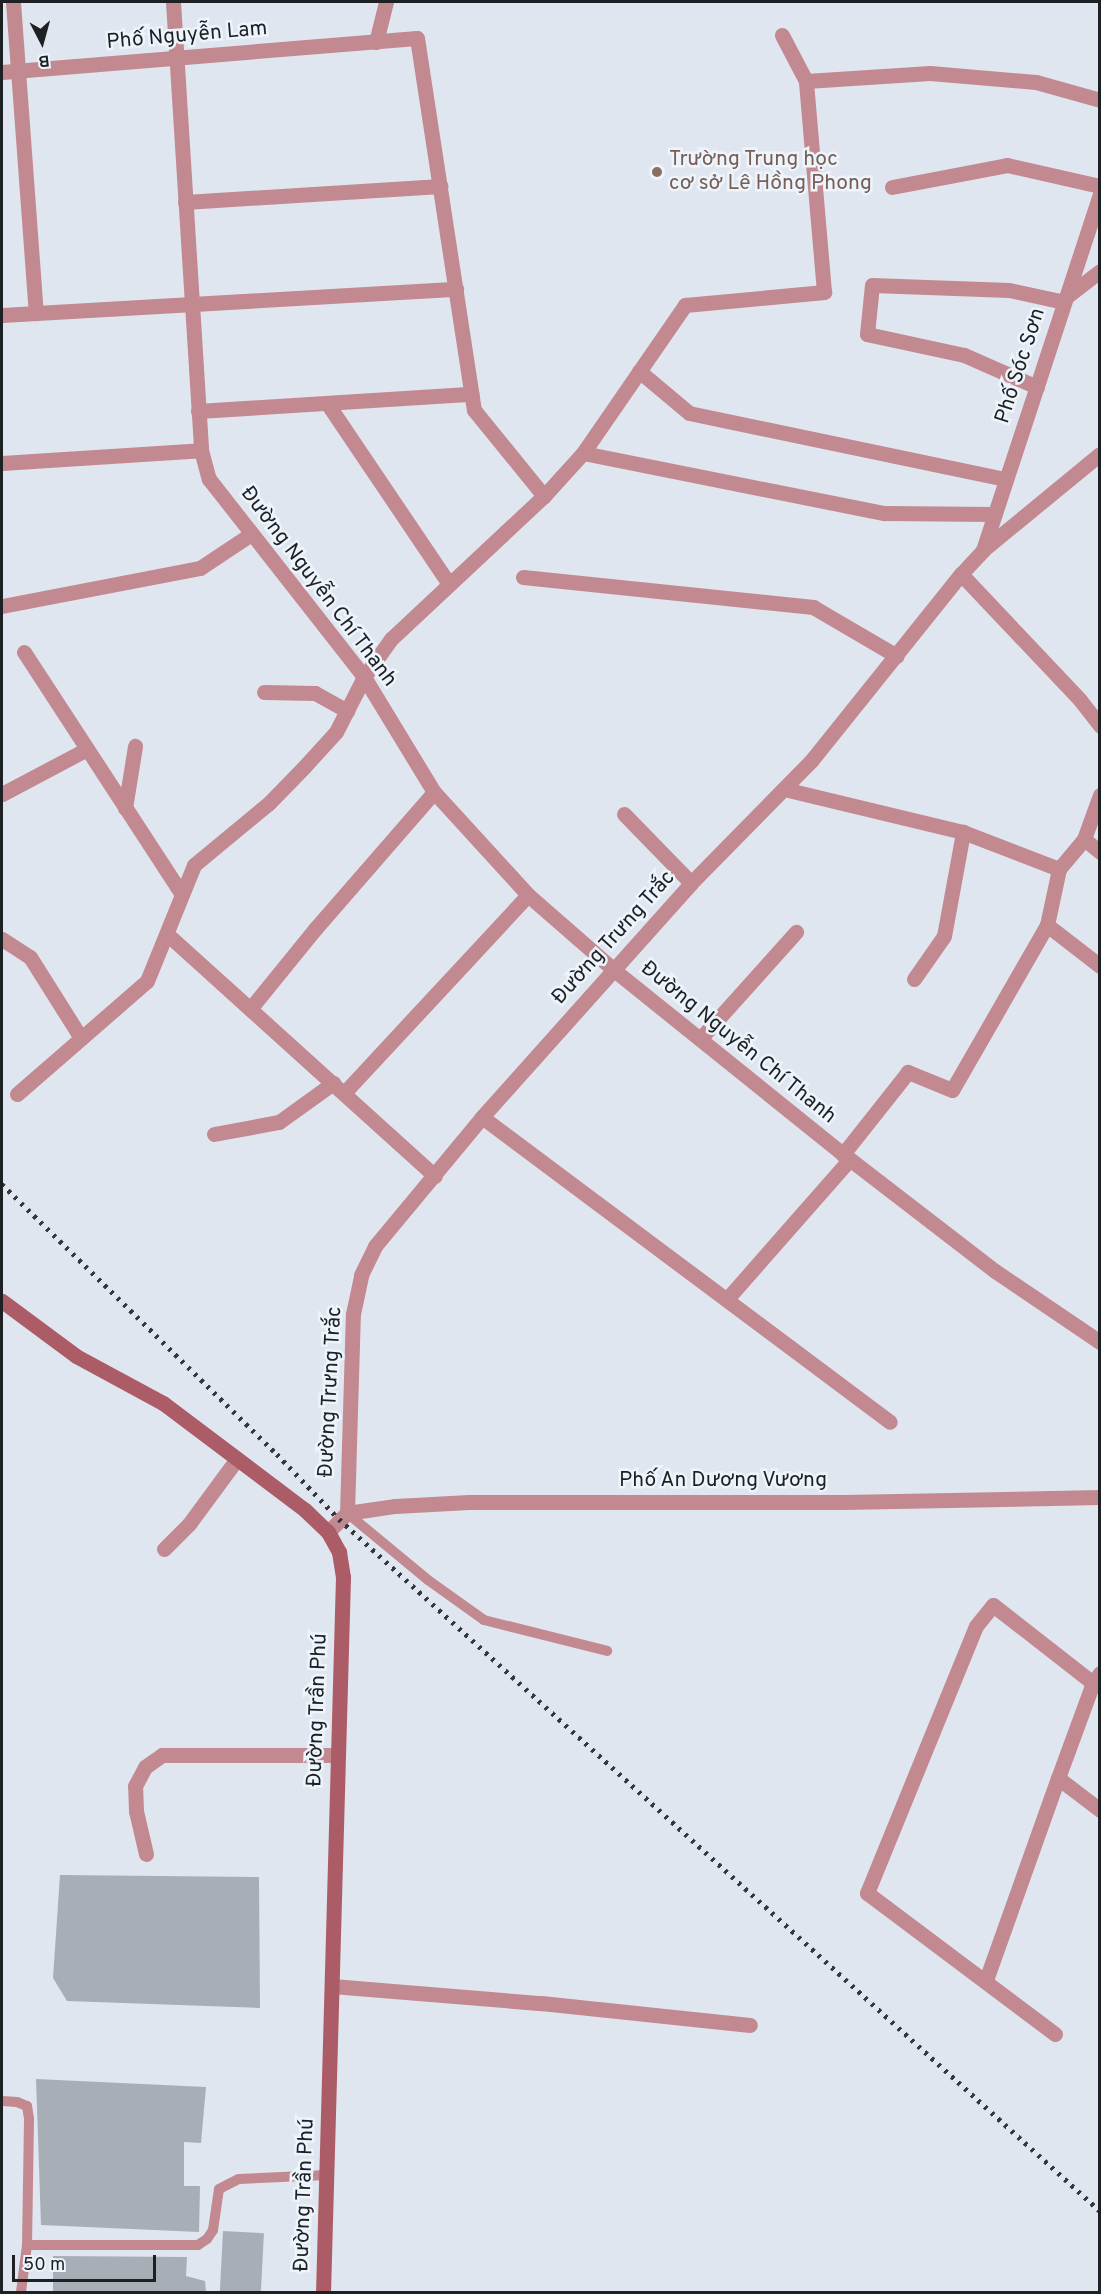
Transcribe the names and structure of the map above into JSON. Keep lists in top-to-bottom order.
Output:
{
  "streets": {
    "main road": ["Đường Trần Phú"],
    "street": [
      "Phố Nguyễn Lam",
      "Phố Sóc Sơn",
      "Đường Nguyễn Chí Thanh",
      "Đường Trưng Trắc",
      "Phố An Dương Vương"
    ]
  },
  "crossings": [
    ["Phố Nguyễn Lam", "Đường Nguyễn Chí Thanh"],
    ["Phố Sóc Sơn", "Đường Trưng Trắc"],
    ["Đường Nguyễn Chí Thanh", "Đường Trưng Trắc"],
    ["Đường Trưng Trắc", "Phố An Dương Vương"]
  ],
  "places": ["Trường Trung học cơ sở Lê Hồng Phong"],
  "scale_bar": "50 m",
  "north": "bottom"
}
